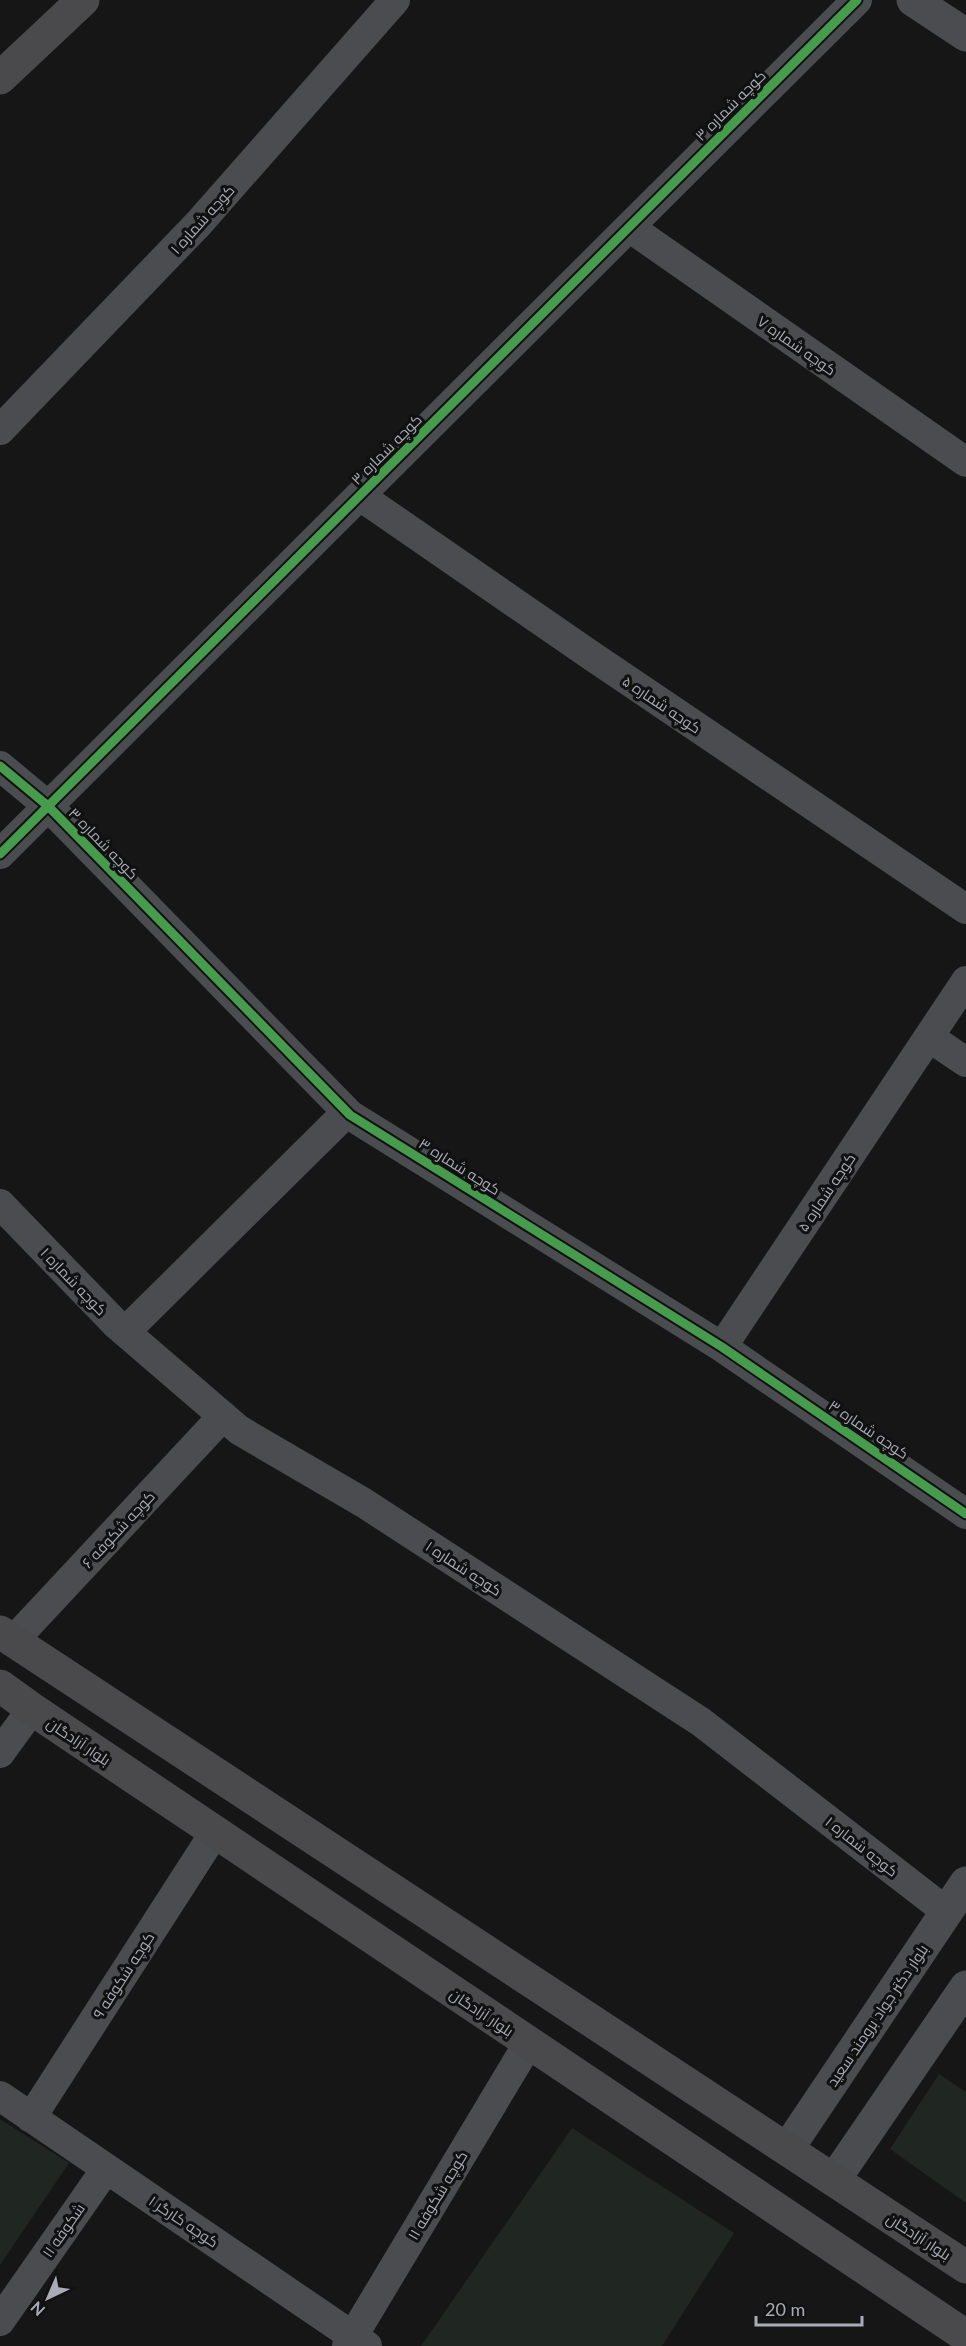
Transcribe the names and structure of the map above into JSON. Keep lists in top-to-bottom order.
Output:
{
  "streets": {
    "main road": ["بلوار آزادگان"],
    "street": [
      "کوچه شماره ۳",
      "کوچه شماره ۱",
      "کوچه شماره ۷",
      "کوچه شماره ۵",
      "کوچه شکوفه ۶",
      "کوچه شکوفه ۹",
      "بلوار دکتر جواد برومند سعید",
      "کوچه شکوفه ۱۱",
      "کوچه کارگر ۱",
      "شکوفه ۱۱"
    ]
  },
  "crossings": [
    ["کوچه شماره ۳", "کوچه شماره ۷"],
    ["کوچه شماره ۳", "کوچه شماره ۵"],
    ["کوچه شماره ۱", "کوچه شکوفه ۶"],
    ["کوچه شماره ۱", "بلوار دکتر جواد برومند سعید"],
    ["کوچه شکوفه ۶", "بلوار آزادگان"],
    ["بلوار آزادگان", "کوچه شکوفه ۹"],
    ["بلوار آزادگان", "بلوار دکتر جواد برومند سعید"],
    ["بلوار آزادگان", "کوچه شکوفه ۱۱"],
    ["کوچه شکوفه ۹", "کوچه کارگر ۱"],
    ["کوچه شکوفه ۱۱", "کوچه کارگر ۱"],
    ["کوچه کارگر ۱", "شکوفه ۱۱"]
  ],
  "scale_bar": "20 m",
  "north": "bottom left"
}
